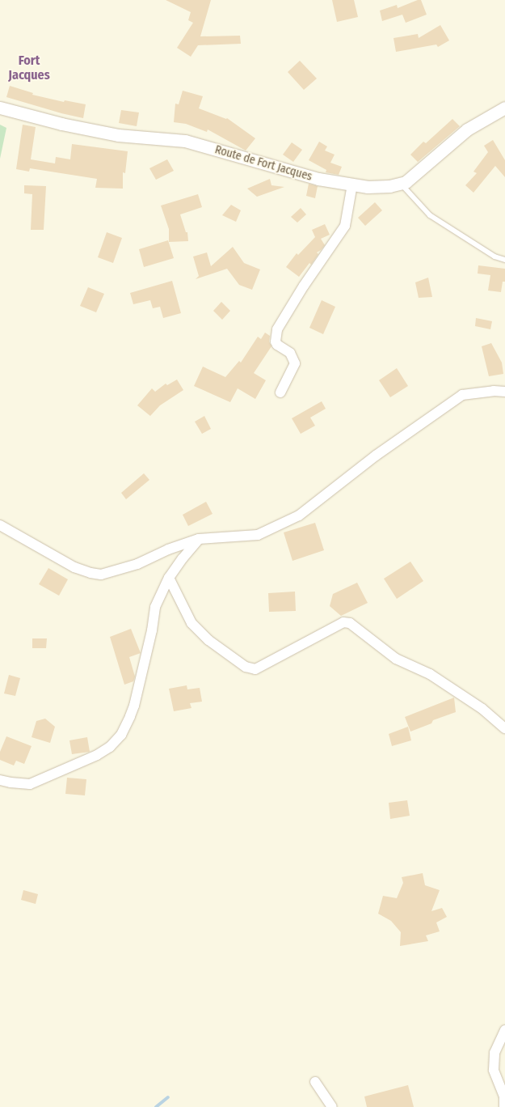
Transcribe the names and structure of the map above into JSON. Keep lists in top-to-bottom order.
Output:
{
  "streets": {
    "street": ["Route de Fort Jacques"]
  },
  "districts": ["Fort Jacques"]
}
